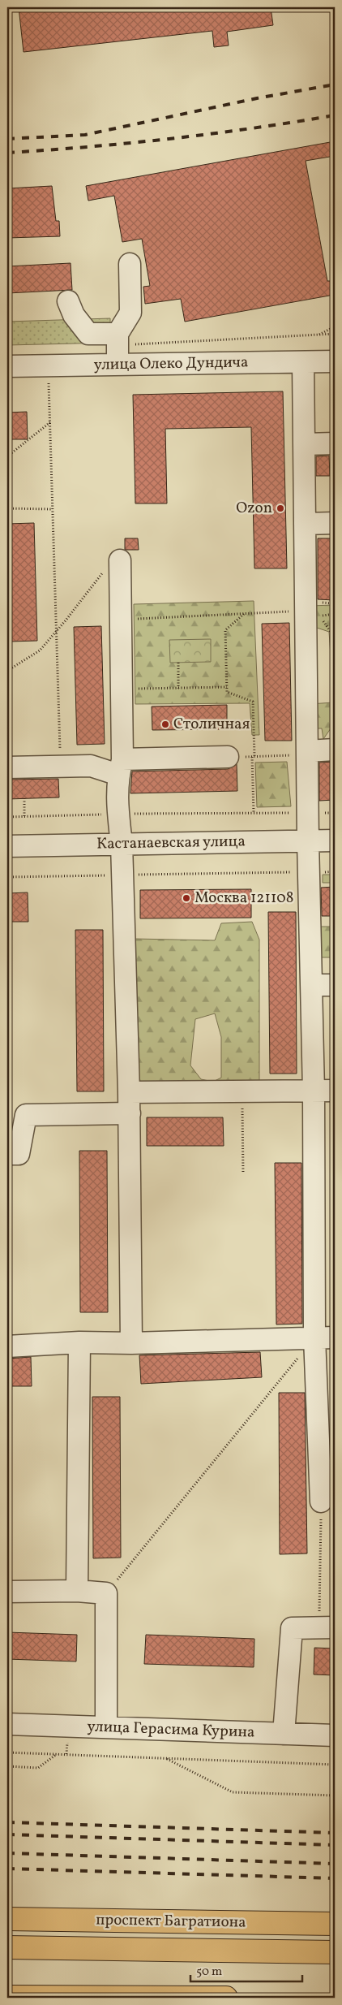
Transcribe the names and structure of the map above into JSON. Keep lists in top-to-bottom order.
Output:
{
  "streets": {
    "main road": ["проспект Багратиона"],
    "street": ["улица Олеко Дундича", "Кастанаевская улица", "улица Герасима Курина"]
  },
  "places": ["Ozon", "Столичная", "Москва 121108"],
  "scale_bar": "50 m"
}
